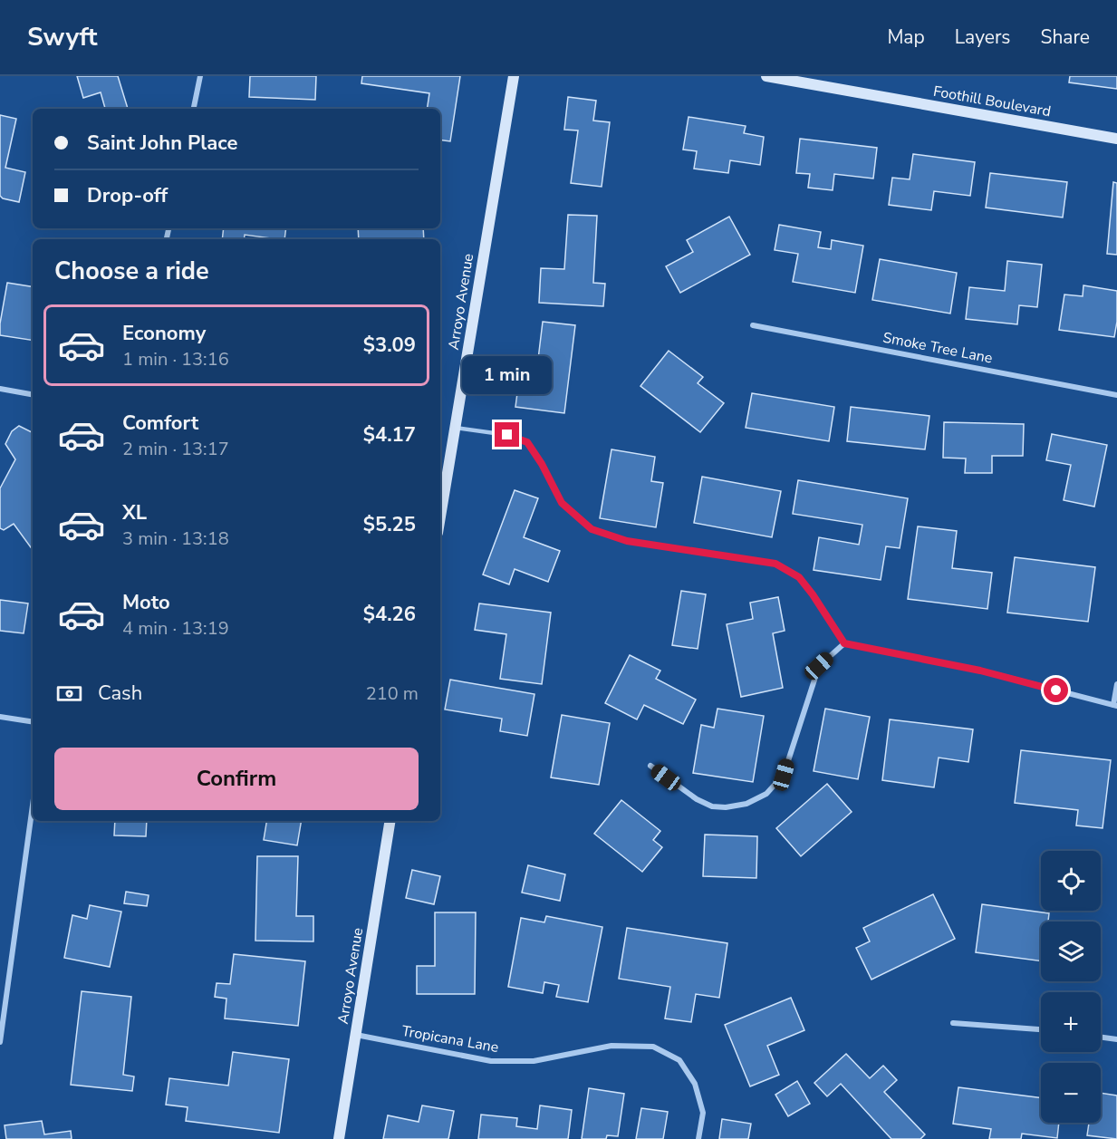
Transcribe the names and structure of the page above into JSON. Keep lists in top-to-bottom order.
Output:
{
  "streets": {
    "street": [
      "Foothill Boulevard",
      "Arroyo Avenue",
      "Smoke Tree Lane",
      "Tropicana Lane"
    ]
  },
  "crossings": [
    ["Arroyo Avenue", "Tropicana Lane"]
  ],
  "page": {
    "header": "Swyft",
    "nav": ["Map", "Layers", "Share"],
    "banner": ["Saint John Place", "Drop-off"],
    "heading": "Choose a ride",
    "list": [
      {
        "name": "Economy",
        "note": "1 min · 13:16",
        "value": "$3.09"
      },
      {
        "name": "Comfort",
        "note": "2 min · 13:17",
        "value": "$4.17"
      },
      {
        "name": "XL",
        "note": "3 min · 13:18",
        "value": "$5.25"
      },
      {
        "name": "Moto",
        "note": "4 min · 13:19",
        "value": "$4.26"
      }
    ],
    "bubble": "1 min",
    "pay": ["Cash", "210 m"],
    "buttons": "Confirm",
    "map_buttons": ["+", "−"]
  }
}
